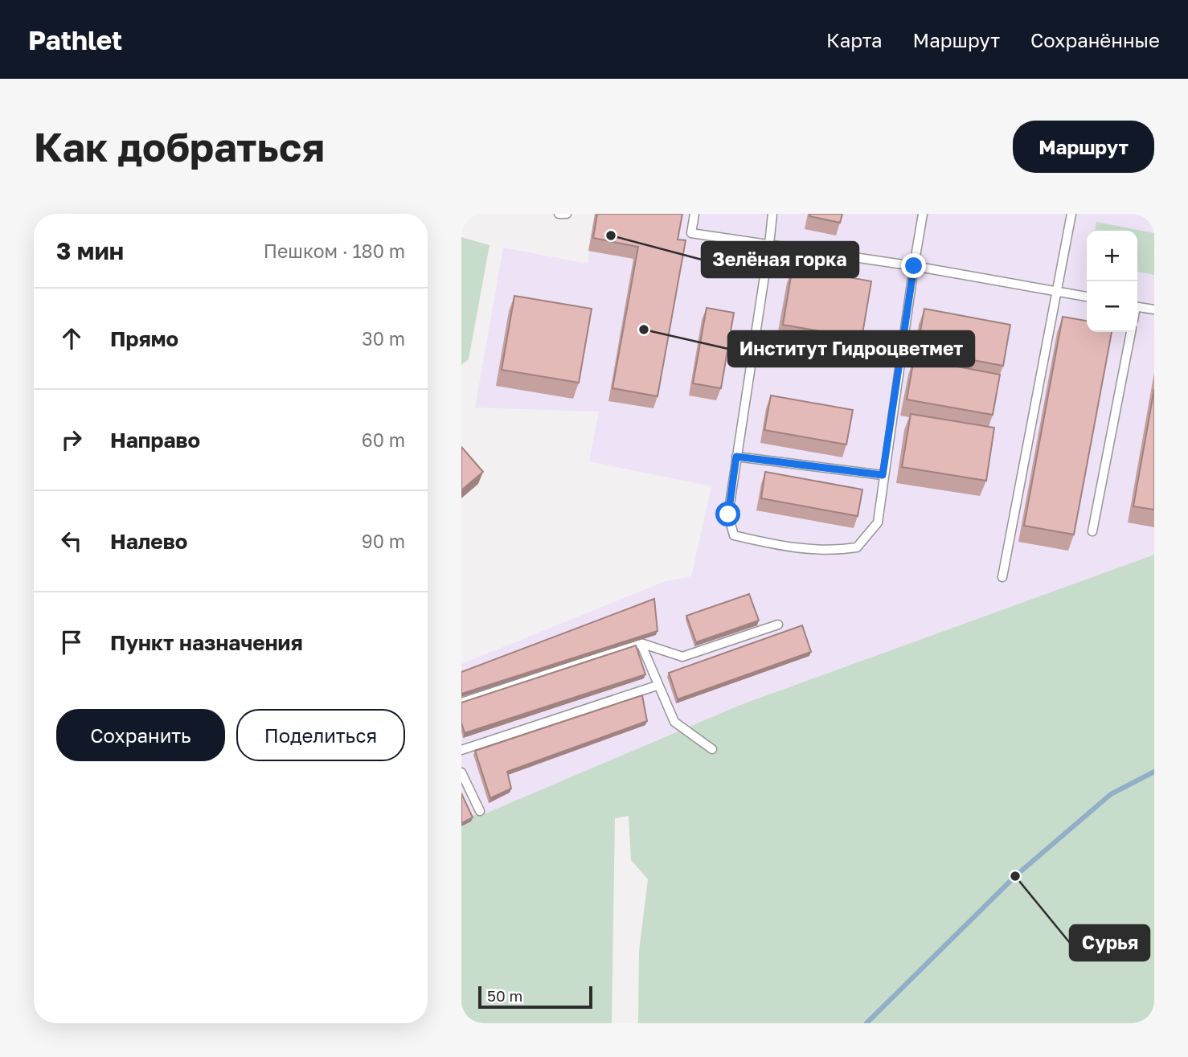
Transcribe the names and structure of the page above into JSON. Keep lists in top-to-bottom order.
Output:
{
  "places": ["Зелёная горка", "Институт Гидроцветмет", "Сурья"],
  "scale_bar": "50 m",
  "page": {
    "header": "Pathlet",
    "nav": ["Карта", "Маршрут", "Сохранённые"],
    "buttons": [
      "Маршрут",
      ["Сохранить", "Поделиться"]
    ],
    "title": "Как добраться",
    "heading": ["3 мин", "Пешком · 180 m"],
    "map_buttons": ["+", "−"],
    "list": [
      ["Прямо", "30 m"],
      ["Направо", "60 m"],
      ["Налево", "90 m"],
      "Пункт назначения"
    ],
    "scale": "50 m"
  }
}
